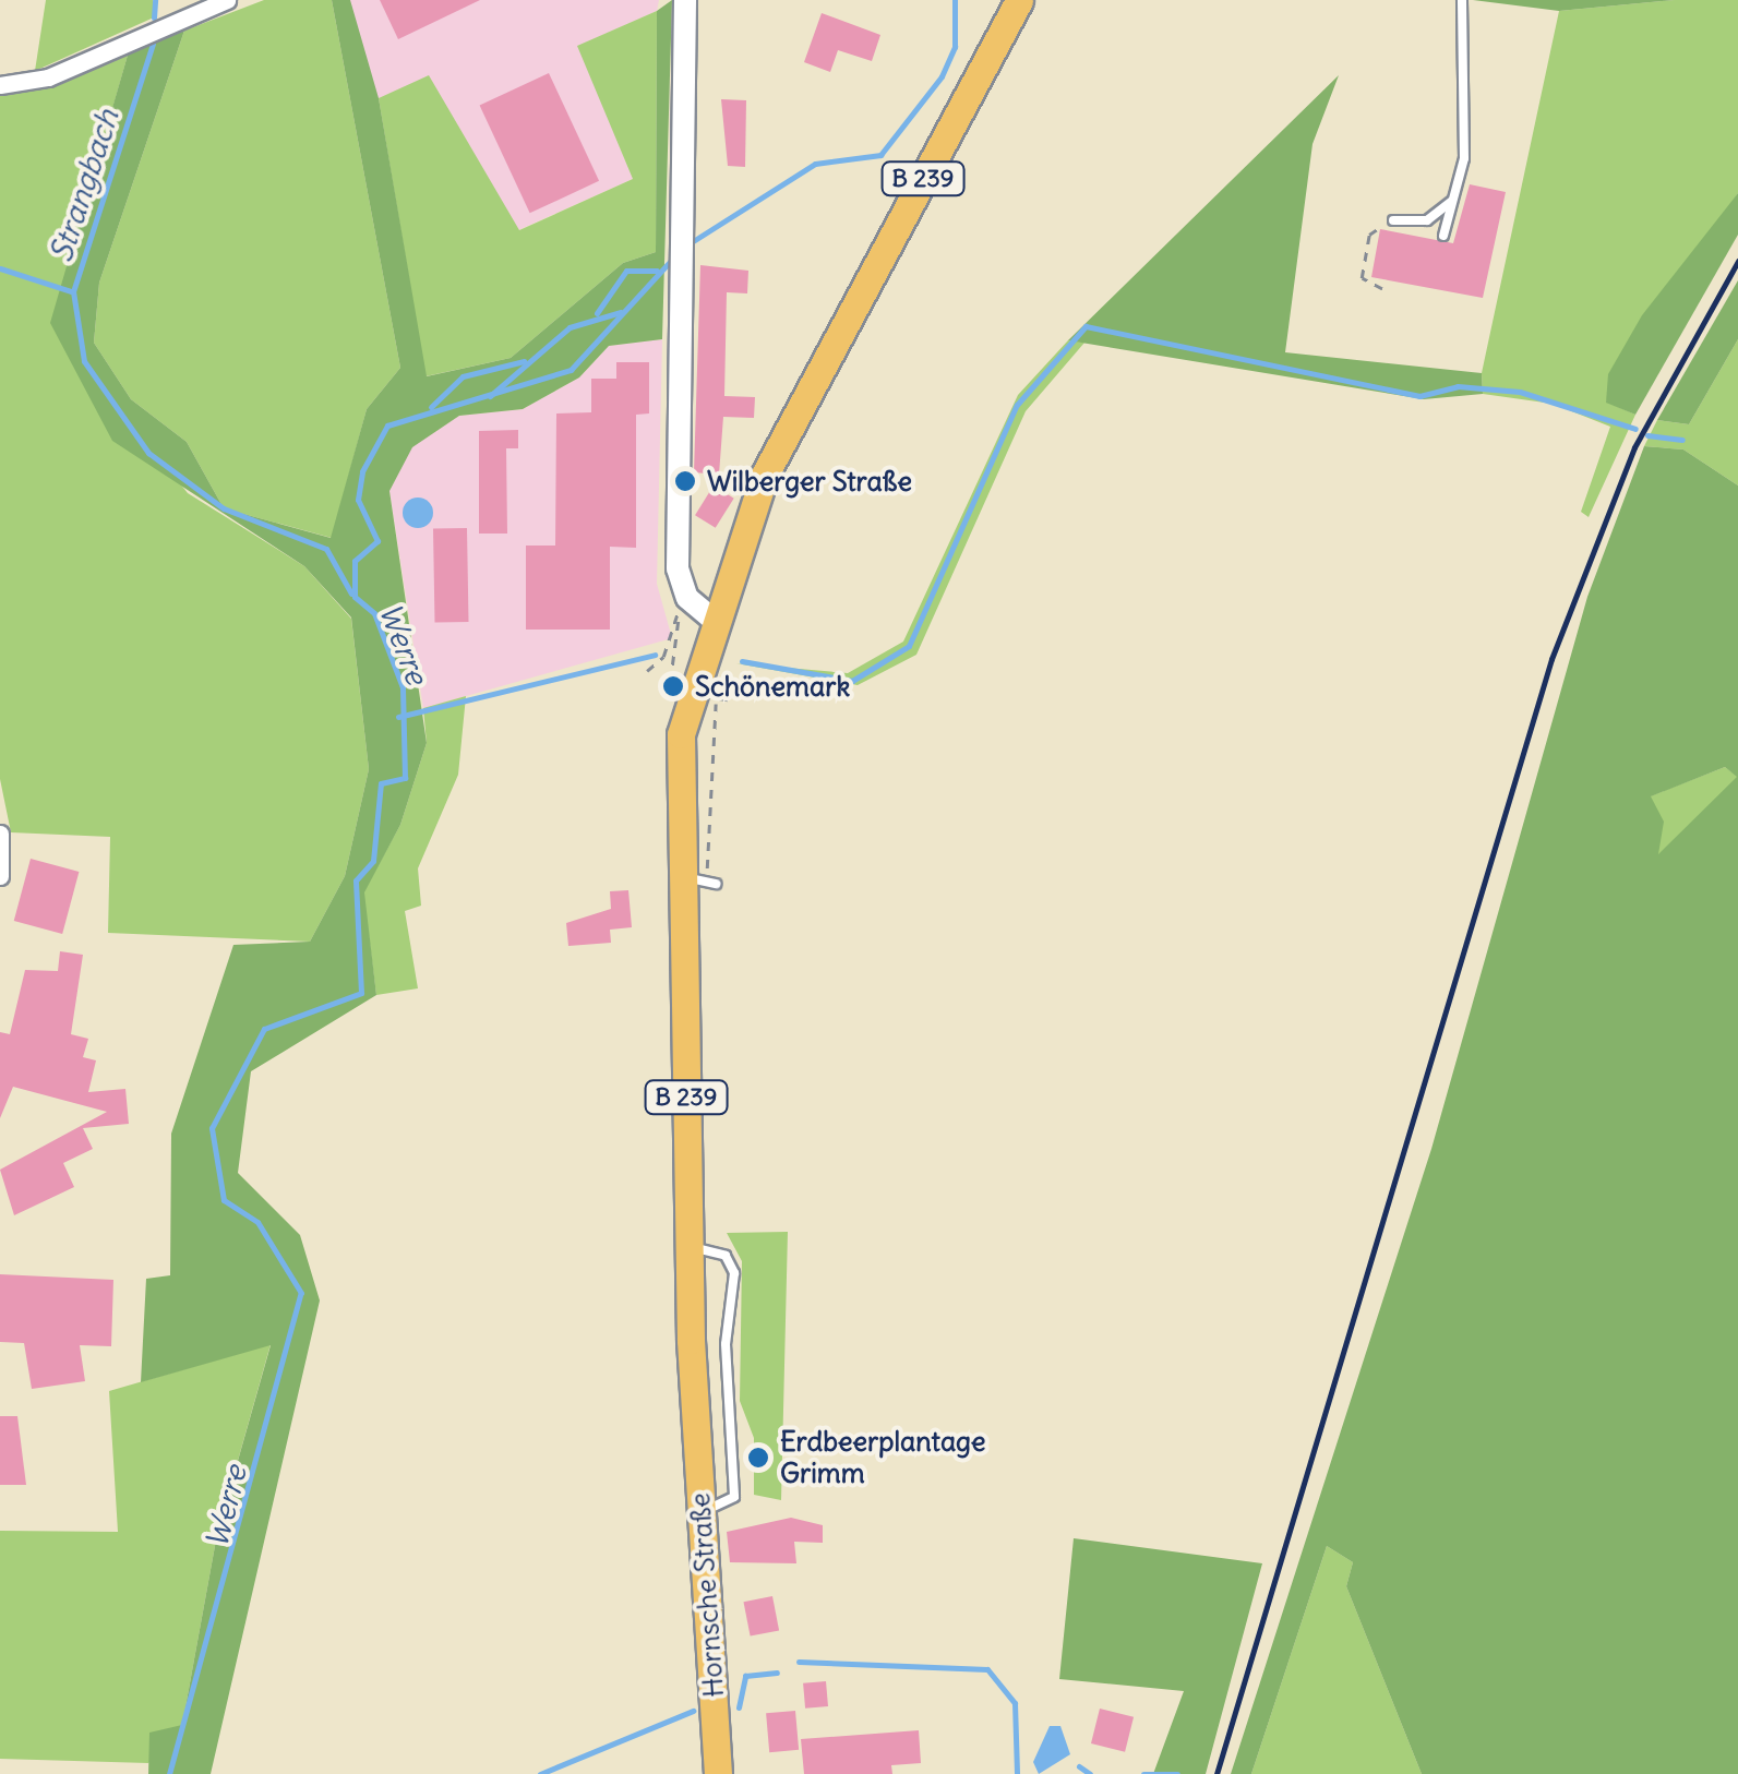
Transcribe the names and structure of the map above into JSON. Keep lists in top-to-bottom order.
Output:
{
  "streets": {
    "main road": ["B 239", "Hornsche Straße"]
  },
  "crossings": [
    ["B 239", "Hornsche Straße"]
  ],
  "water": ["Strangbach", "Werre"],
  "places": ["Wilberger Straße", "Schönemark", "Erdbeerplantage Grimm"]
}
